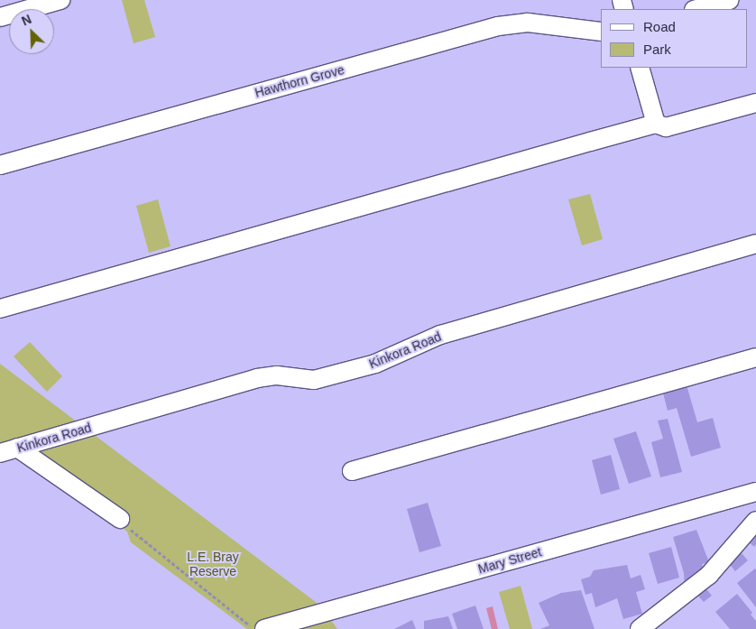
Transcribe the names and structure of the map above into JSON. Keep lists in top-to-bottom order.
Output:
{
  "streets": {
    "street": ["Hawthorn Grove", "Kinkora Road", "Mary Street"]
  },
  "parks": ["L.E. Bray Reserve"],
  "legend": ["Road", "Park"],
  "north": "top left"
}
